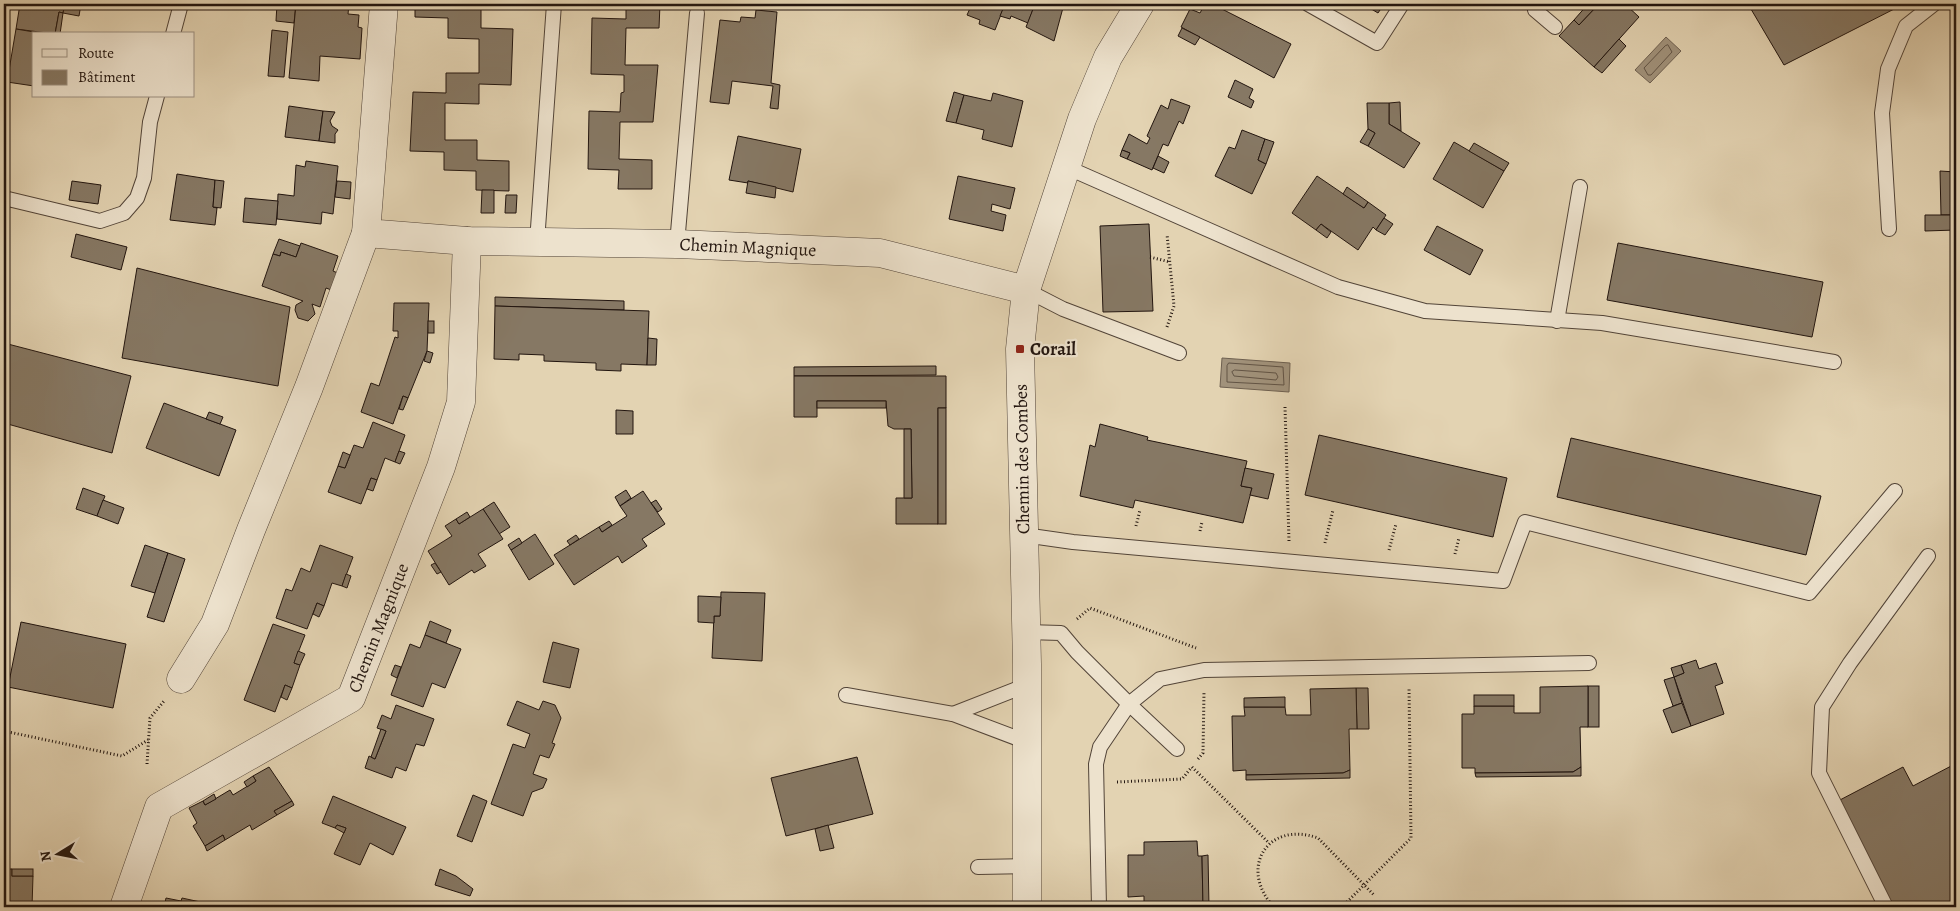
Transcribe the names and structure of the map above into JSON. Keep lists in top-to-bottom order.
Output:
{
  "streets": {
    "street": ["Chemin Magnique", "Chemin des Combes"]
  },
  "crossings": [
    ["Chemin Magnique", "Chemin des Combes"]
  ],
  "places": {
    "transit": ["Corail"]
  },
  "legend": ["Route", "Bâtiment"],
  "north": "left"
}
